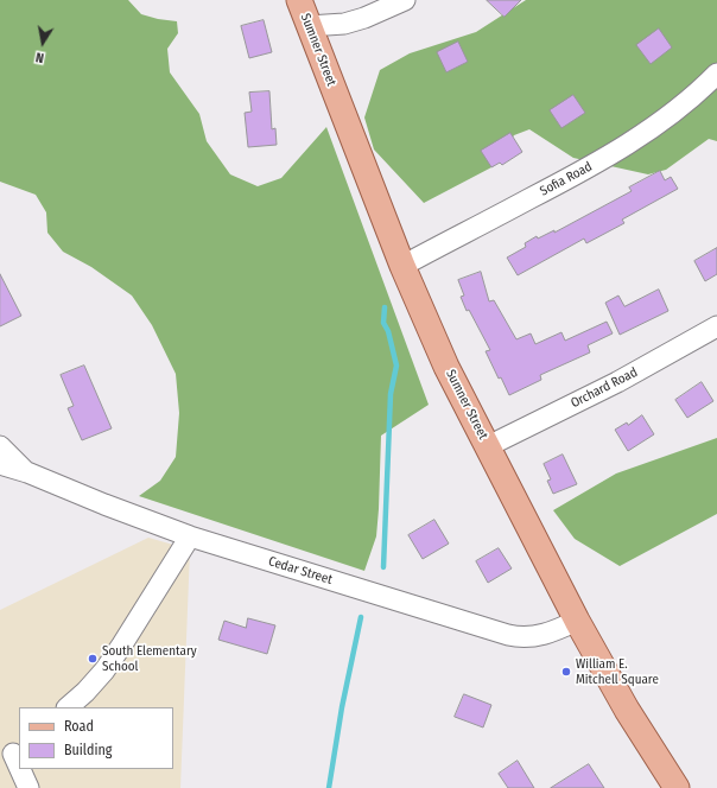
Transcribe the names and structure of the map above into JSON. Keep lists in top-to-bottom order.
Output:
{
  "streets": {
    "main road": ["Sumner Street"],
    "street": ["Sofia Road", "Orchard Road", "Cedar Street"]
  },
  "crossings": [
    ["Sumner Street", "Sofia Road"],
    ["Sumner Street", "Orchard Road"],
    ["Sumner Street", "Cedar Street"]
  ],
  "places": ["South Elementary School", "William E. Mitchell Square"],
  "legend": ["Road", "Building"],
  "north": "bottom"
}
